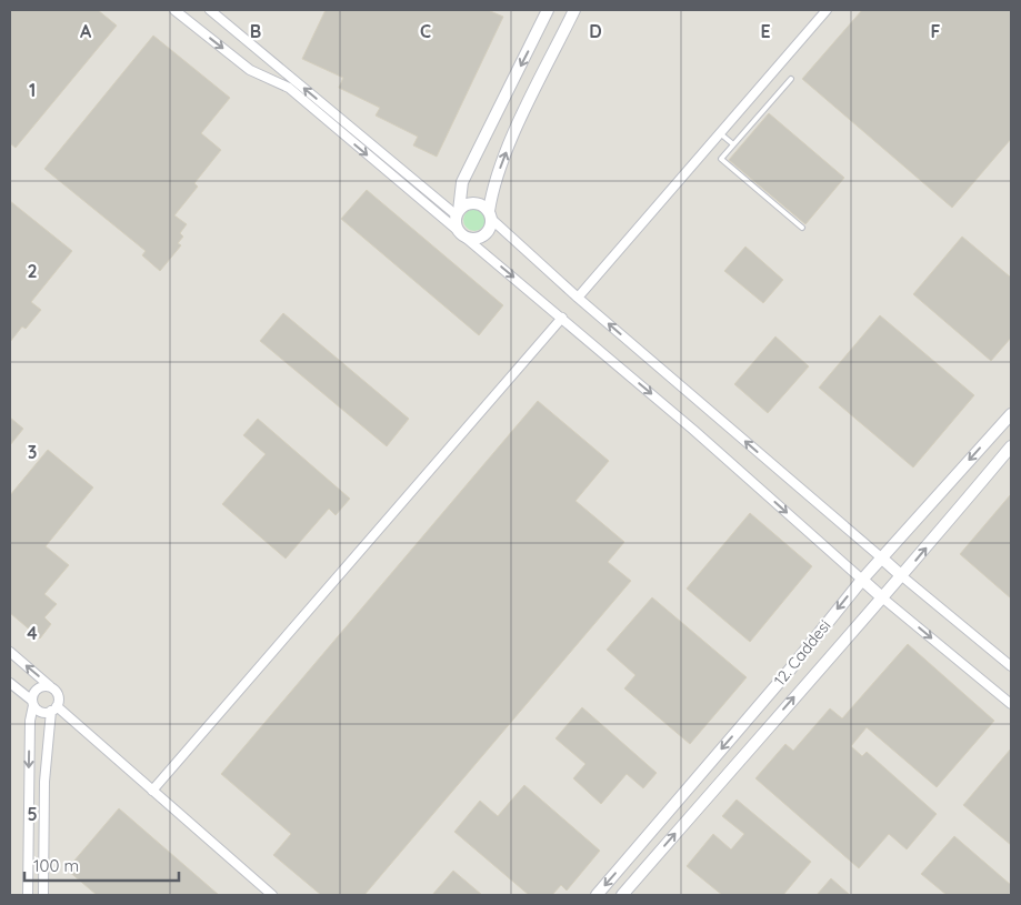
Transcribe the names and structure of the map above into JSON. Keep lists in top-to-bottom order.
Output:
{
  "streets": {
    "street": ["12. Caddesi"]
  },
  "scale_bar": "100 m",
  "grid": {
    "columns": [
      "A",
      "B",
      "C",
      "D",
      "E",
      "F"
    ],
    "rows": [
      "1",
      "2",
      "3",
      "4",
      "5"
    ]
  }
}
